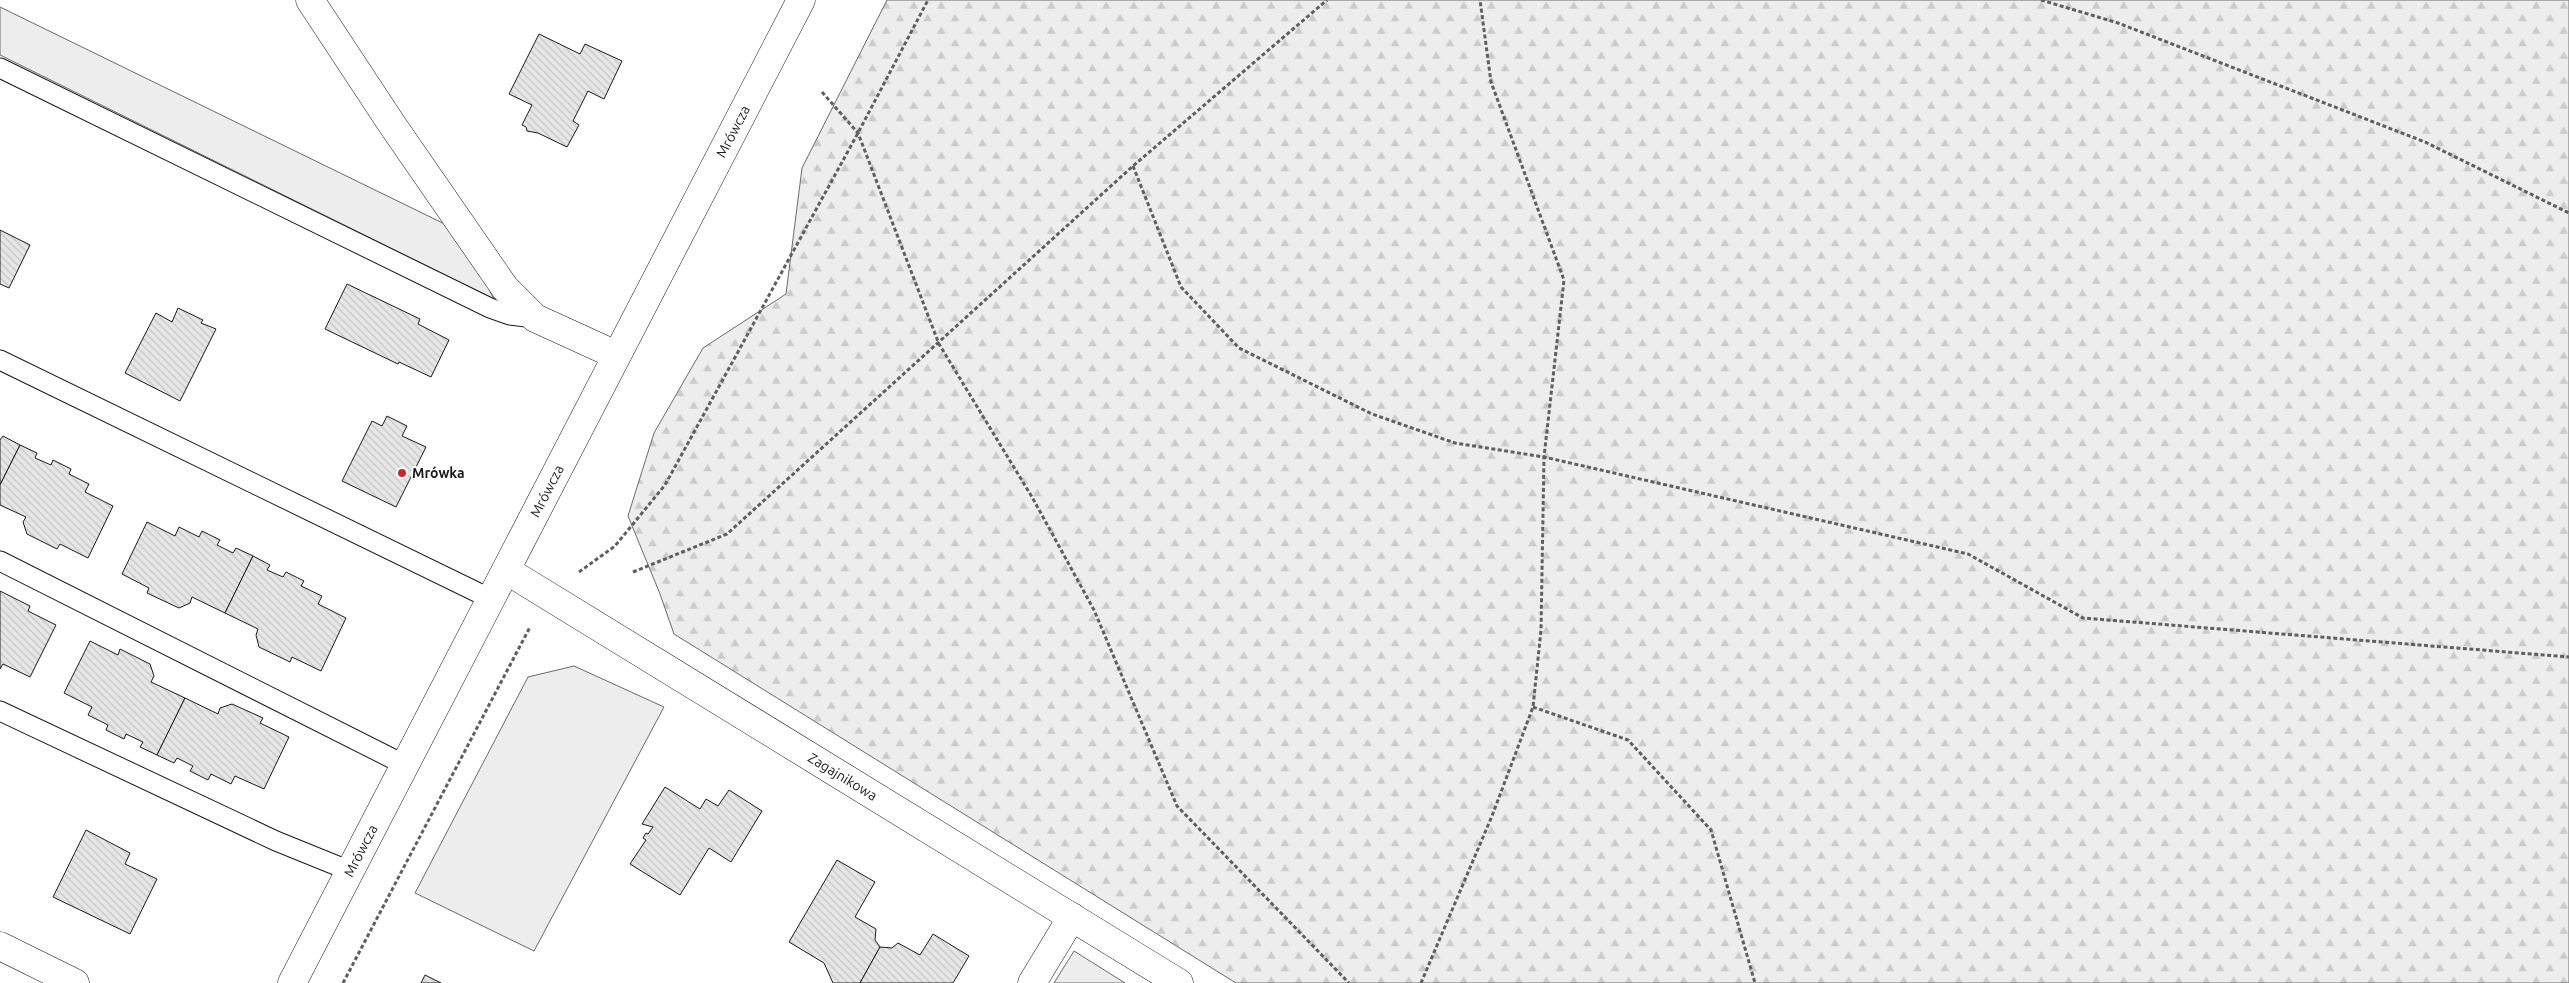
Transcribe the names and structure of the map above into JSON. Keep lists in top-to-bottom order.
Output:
{
  "streets": {
    "street": ["Mrówcza", "Zagajnikowa"]
  },
  "crossings": [
    ["Mrówcza", "Zagajnikowa"]
  ],
  "places": ["Mrówka"]
}
